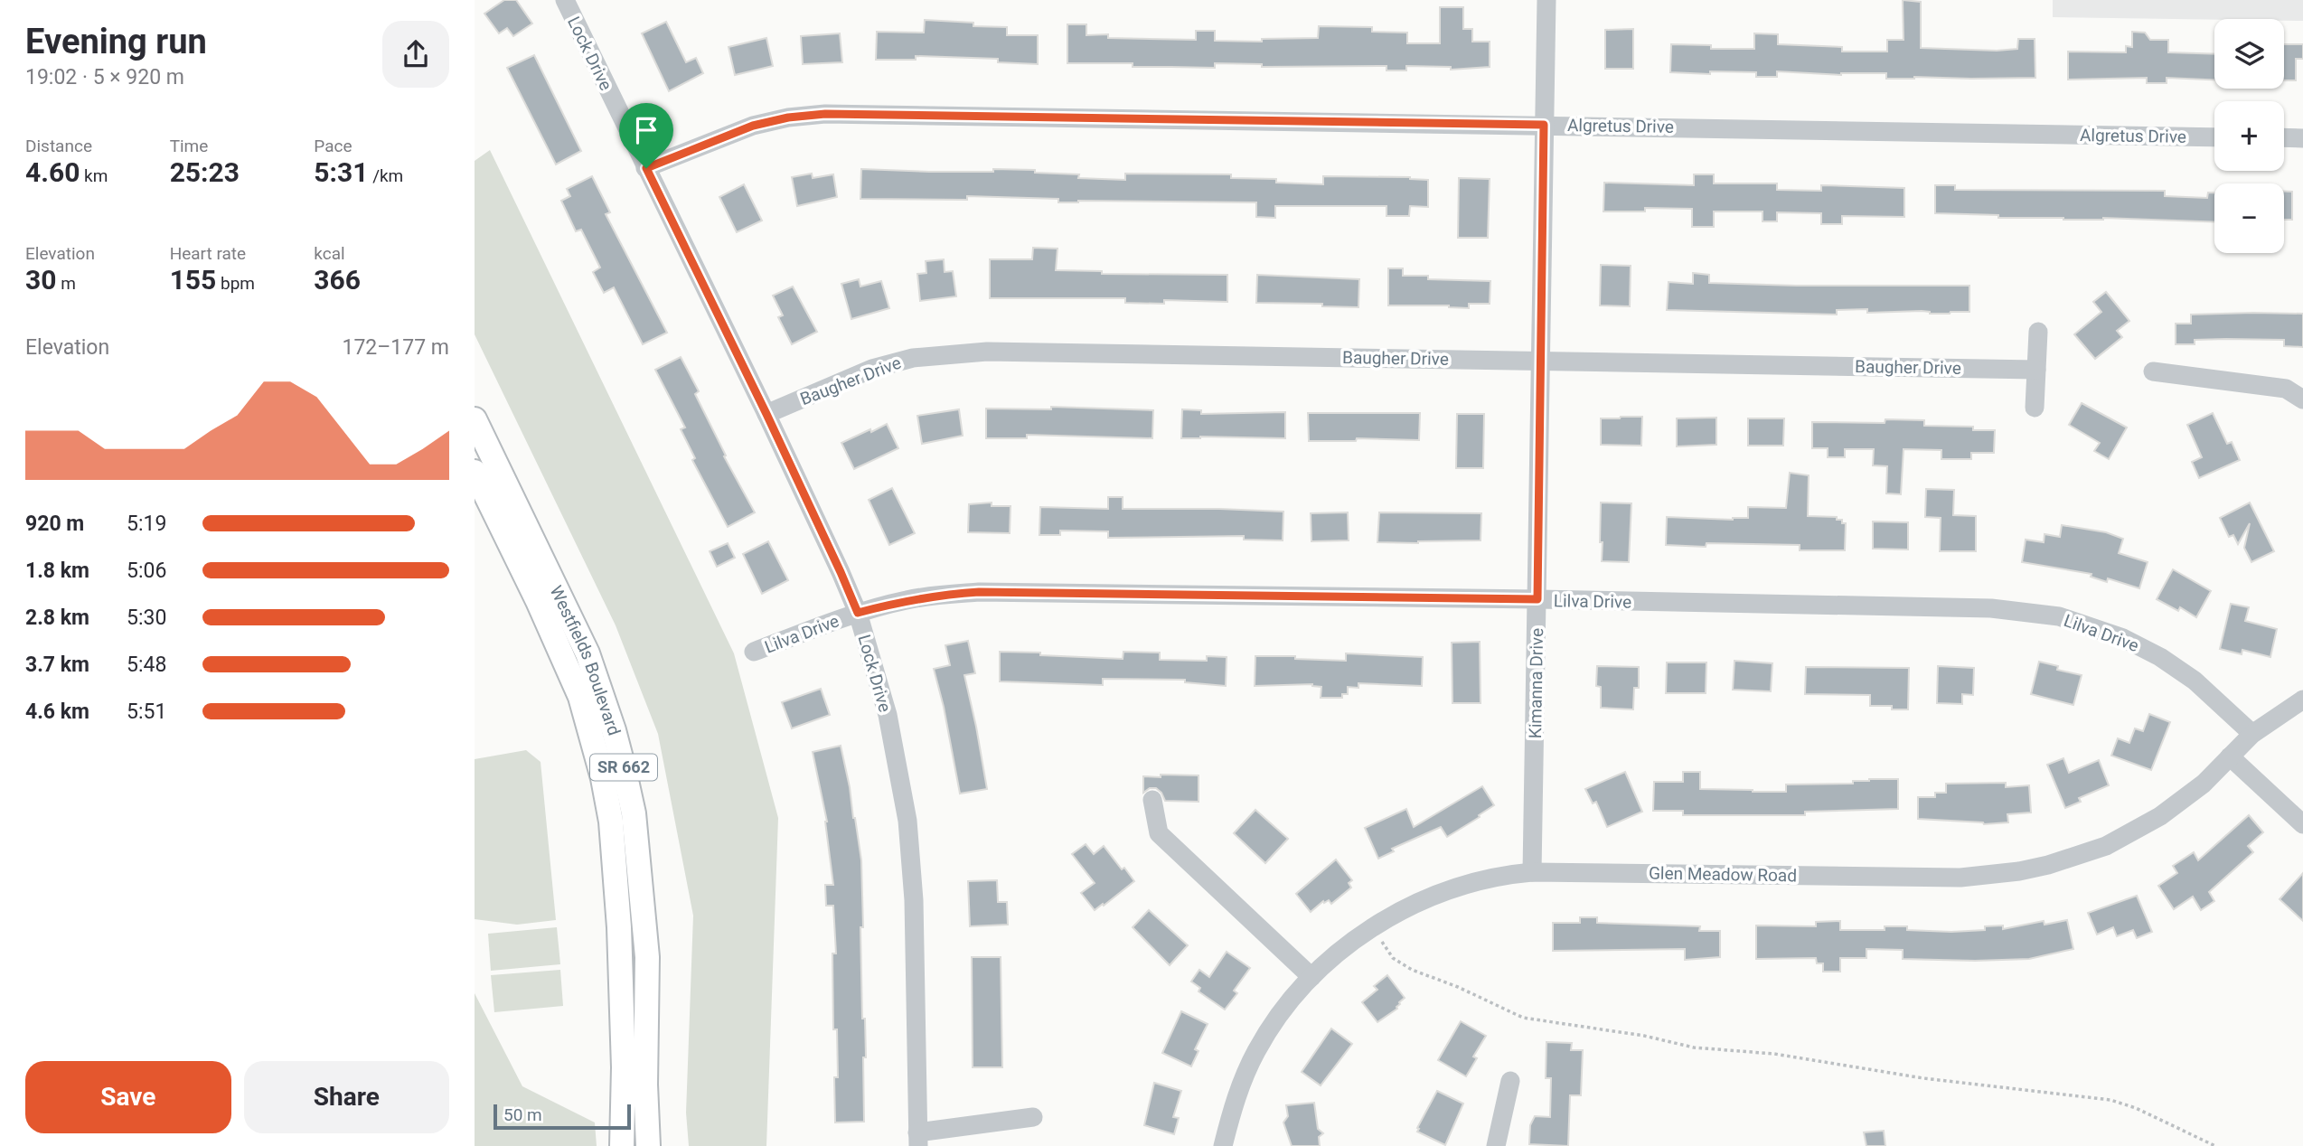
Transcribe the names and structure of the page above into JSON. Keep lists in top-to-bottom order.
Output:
{
  "streets": {
    "main road": ["Westfields Boulevard", "SR 662"],
    "street": [
      "Lock Drive",
      "Algretus Drive",
      "Baugher Drive",
      "Lilva Drive",
      "Kimanna Drive",
      "Glen Meadow Road"
    ]
  },
  "crossings": [
    ["Lock Drive", "Algretus Drive"],
    ["Lock Drive", "Baugher Drive"],
    ["Lock Drive", "Lilva Drive"],
    ["Algretus Drive", "Kimanna Drive"],
    ["Baugher Drive", "Kimanna Drive"],
    ["Lilva Drive", "Kimanna Drive"],
    ["Lilva Drive", "Glen Meadow Road"],
    ["Kimanna Drive", "Glen Meadow Road"]
  ],
  "scale_bar": "50 m",
  "page": {
    "heading": ["Evening run", "19:02 · 5 × 920 m"],
    "map_buttons": ["+", "−"],
    "stats": [
      ["Distance", "4.60 km"],
      ["Time", "25:23"],
      ["Pace", "5:31 /km"],
      ["Elevation", "30 m"],
      ["Heart rate", "155 bpm"],
      ["kcal", "366"]
    ],
    "chart": ["Elevation", "172–177 m"],
    "list": [
      {
        "name": "920 m",
        "note": "5:19"
      },
      {
        "name": "1.8 km",
        "note": "5:06"
      },
      {
        "name": "2.8 km",
        "note": "5:30"
      },
      {
        "name": "3.7 km",
        "note": "5:48"
      },
      {
        "name": "4.6 km",
        "note": "5:51"
      }
    ],
    "buttons": ["Save", "Share"],
    "scale": "50 m"
  }
}
